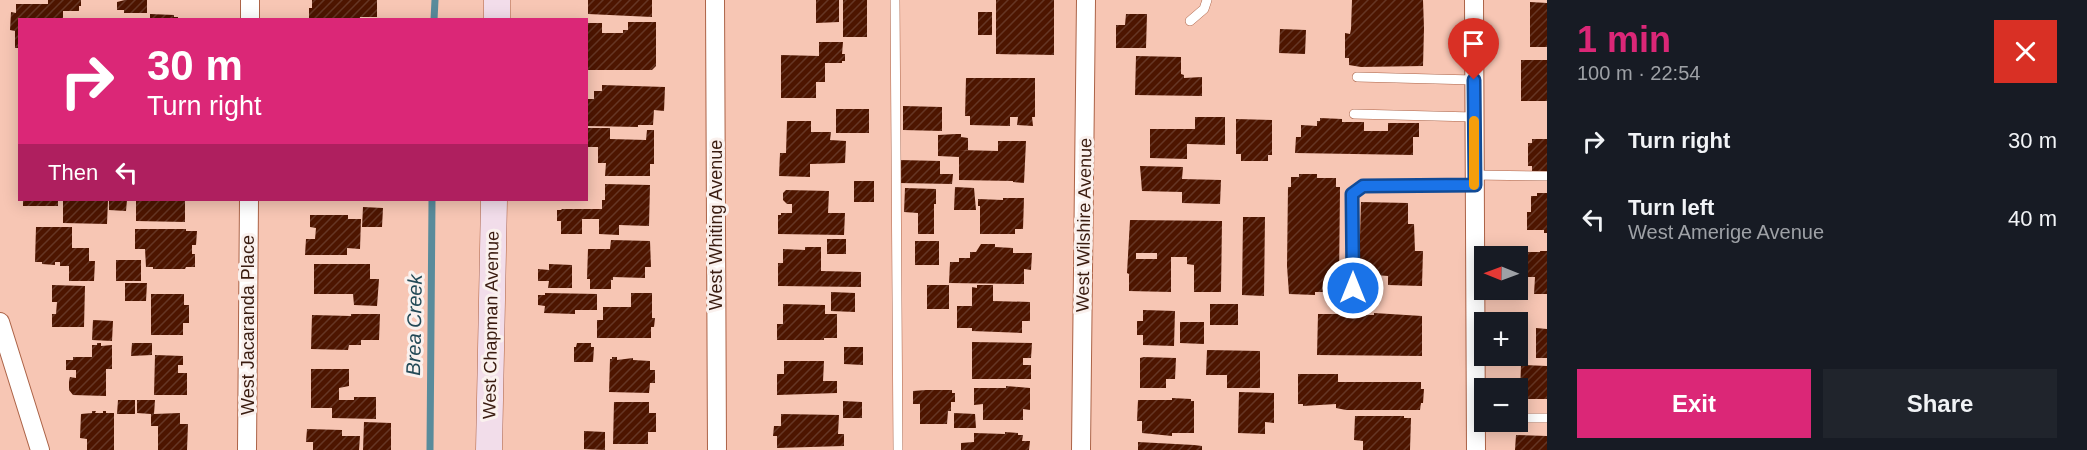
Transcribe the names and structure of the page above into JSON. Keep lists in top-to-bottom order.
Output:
{
  "streets": {
    "main road": ["West Chapman Avenue"],
    "street": ["West Whiting Avenue", "West Wilshire Avenue", "West Jacaranda Place"]
  },
  "water": ["Brea Creek"],
  "north": "left",
  "page": {
    "heading": ["1 min", "100 m · 22:54"],
    "turn": ["30 m", "Turn right"],
    "list": [
      {
        "name": "Turn right",
        "value": "30 m"
      },
      {
        "name": "Turn left",
        "note": "West Amerige Avenue",
        "value": "40 m"
      }
    ],
    "then": "Then",
    "map_buttons": ["+", "−"],
    "buttons": ["Exit", "Share"]
  }
}
